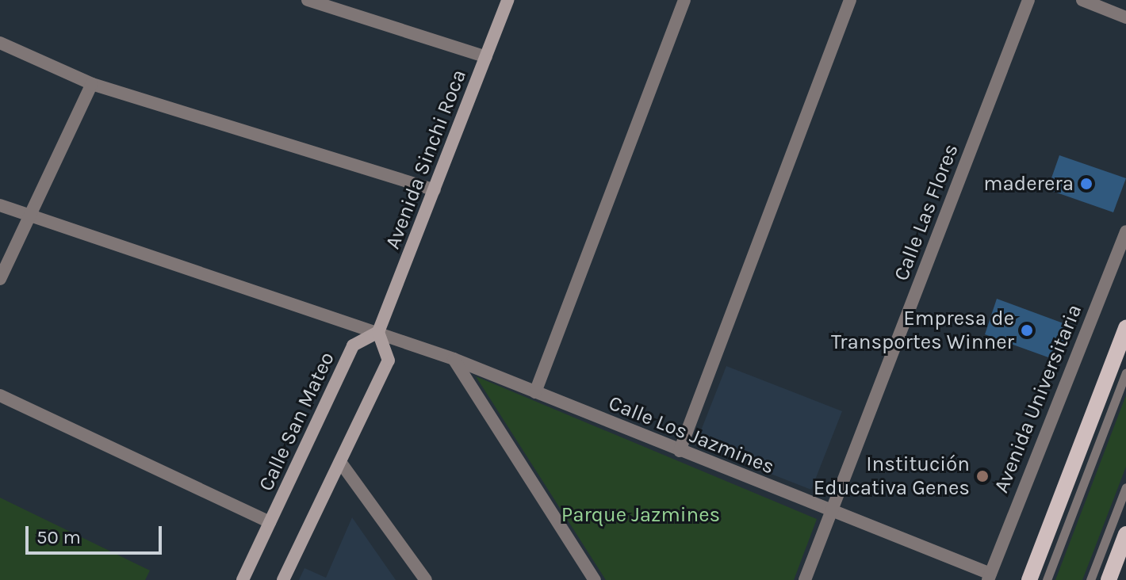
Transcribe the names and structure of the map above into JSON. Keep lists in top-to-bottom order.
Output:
{
  "streets": {
    "street": [
      "Avenida Sinchi Roca",
      "Calle Las Flores",
      "Avenida Universitaria",
      "Calle San Mateo",
      "Calle Los Jazmines"
    ]
  },
  "crossings": [
    ["Avenida Sinchi Roca", "Calle San Mateo"],
    ["Avenida Sinchi Roca", "Calle Los Jazmines"],
    ["Calle Las Flores", "Calle Los Jazmines"],
    ["Avenida Universitaria", "Calle Los Jazmines"],
    ["Calle San Mateo", "Calle Los Jazmines"]
  ],
  "parks": ["Parque Jazmines"],
  "places": ["maderera", "Empresa de Transportes Winner", "Institución Educativa Genes"],
  "scale_bar": "50 m"
}
